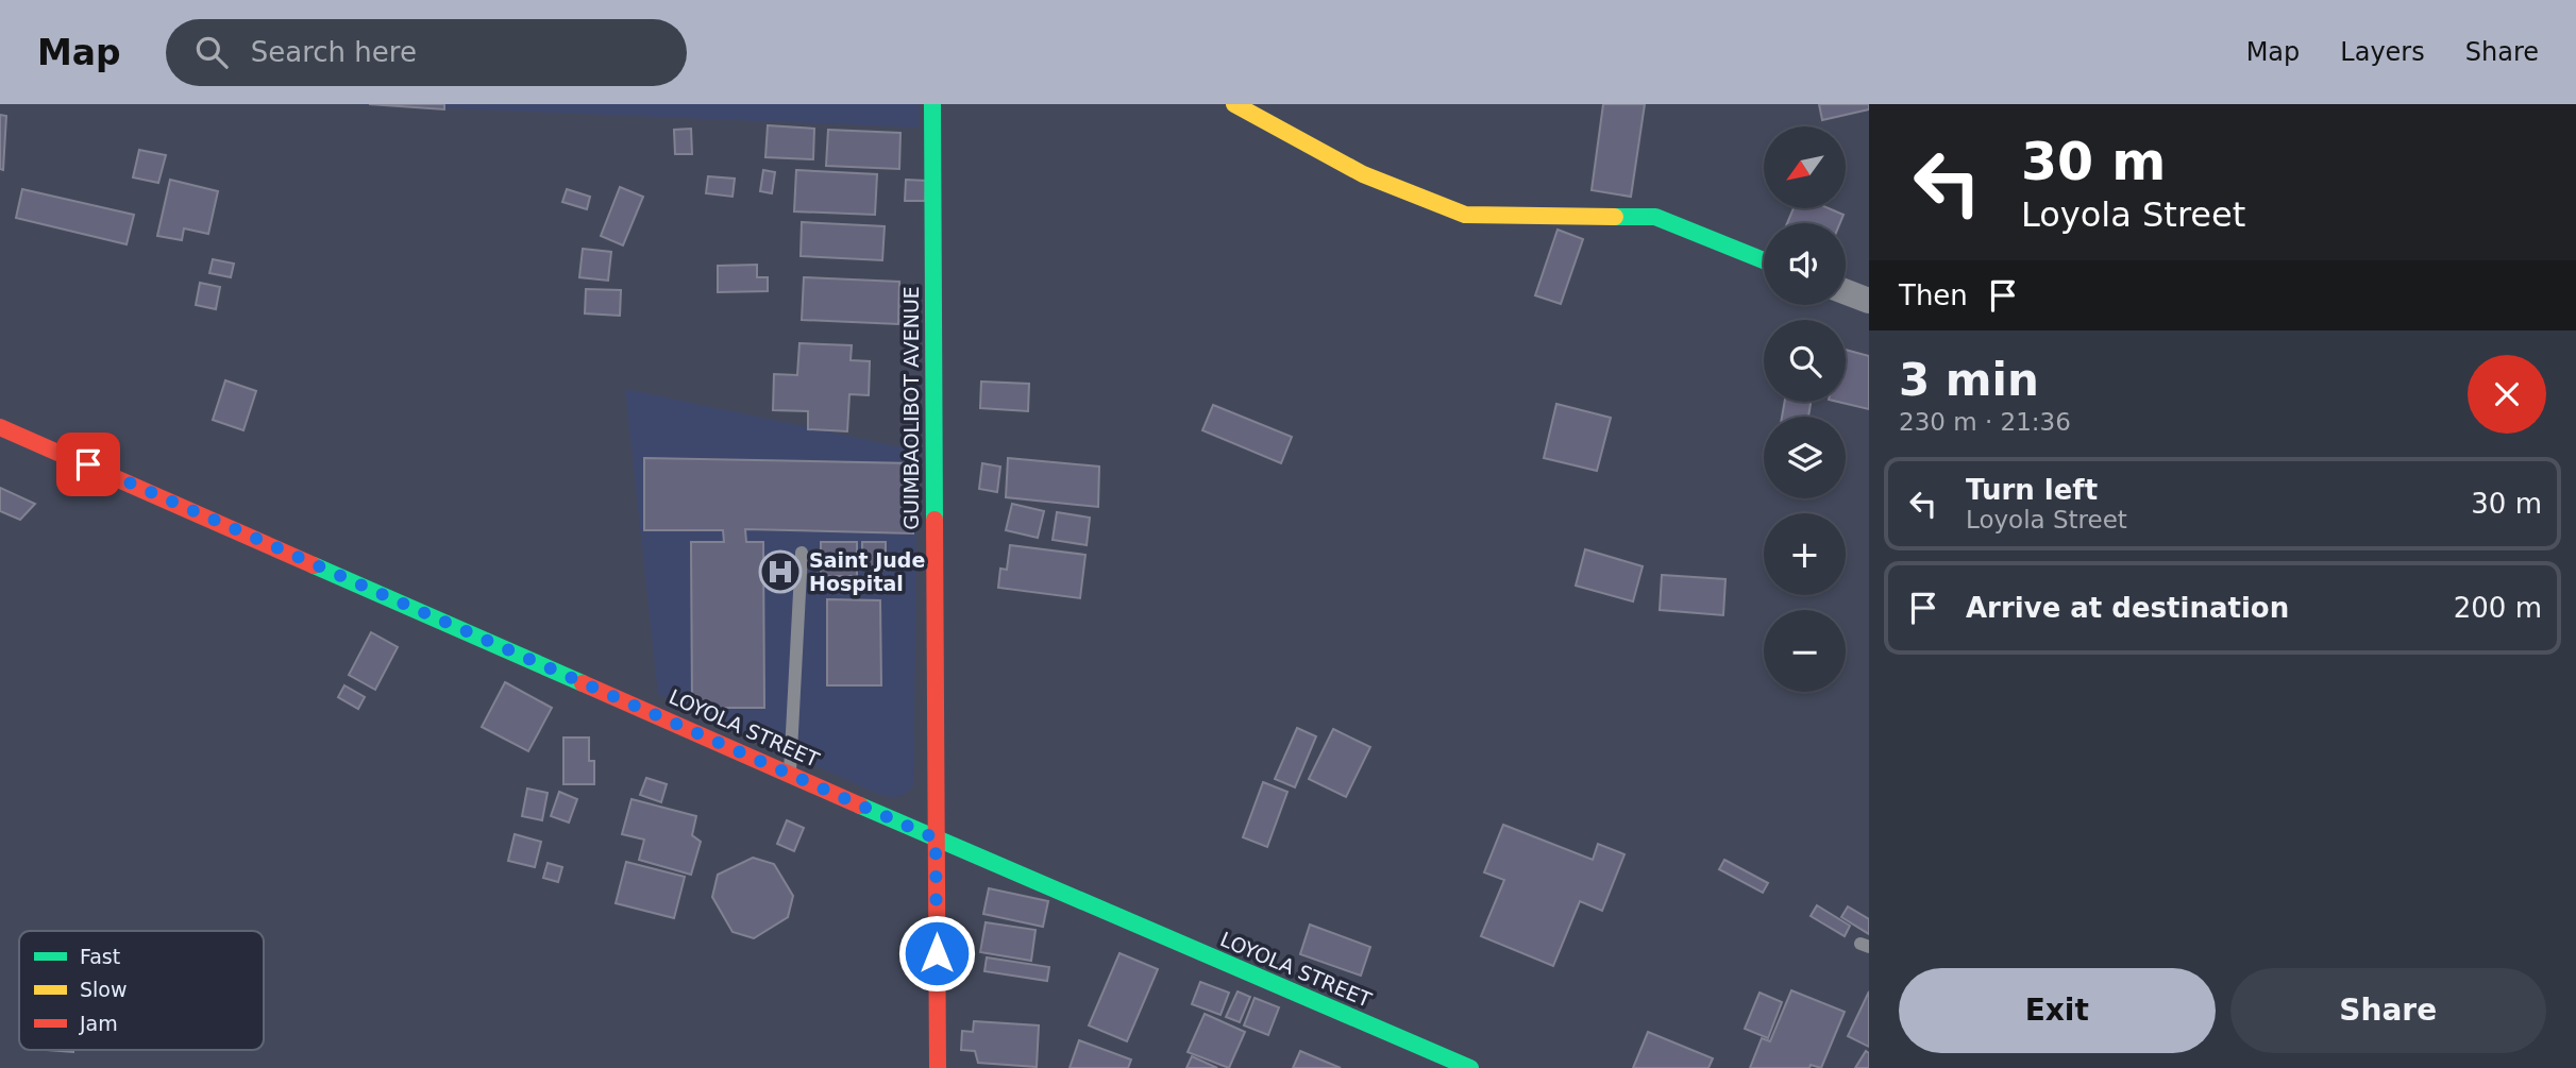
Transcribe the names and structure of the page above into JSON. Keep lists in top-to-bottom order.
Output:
{
  "streets": {
    "street": ["GUIMBAOLIBOT AVENUE", "LOYOLA STREET"]
  },
  "crossings": [
    ["GUIMBAOLIBOT AVENUE", "LOYOLA STREET"]
  ],
  "places": {
    "hospital": ["Saint Jude Hospital"]
  },
  "legend": ["Fast", "Slow", "Jam"],
  "north": "bottom left",
  "page": {
    "header": "Map",
    "search": "Search here",
    "nav": ["Map", "Layers", "Share"],
    "turn": ["30 m", "Loyola Street"],
    "map_buttons": ["+", "−"],
    "then": "Then",
    "heading": ["3 min", "230 m · 21:36"],
    "list": [
      {
        "name": "Turn left",
        "note": "Loyola Street",
        "value": "30 m"
      },
      {
        "name": "Arrive at destination",
        "value": "200 m"
      }
    ],
    "buttons": ["Exit", "Share"]
  }
}
